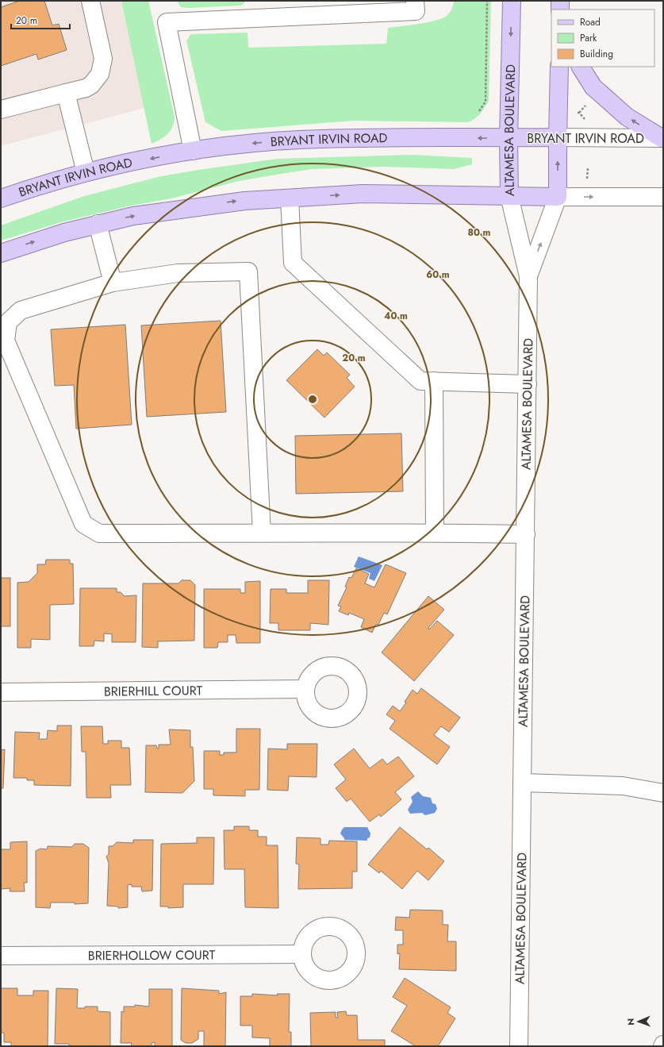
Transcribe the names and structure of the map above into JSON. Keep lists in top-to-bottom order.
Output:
{
  "streets": {
    "main road": ["ALTAMESA BOULEVARD", "BRYANT IRVIN ROAD"],
    "street": ["BRIERHILL COURT", "BRIERHOLLOW COURT"]
  },
  "crossings": [
    ["ALTAMESA BOULEVARD", "BRYANT IRVIN ROAD"]
  ],
  "legend": ["Road", "Park", "Building"],
  "scale_bar": "20 m",
  "north": "left",
  "rings": [
    "80 m",
    "60 m",
    "40 m",
    "20 m"
  ]
}
